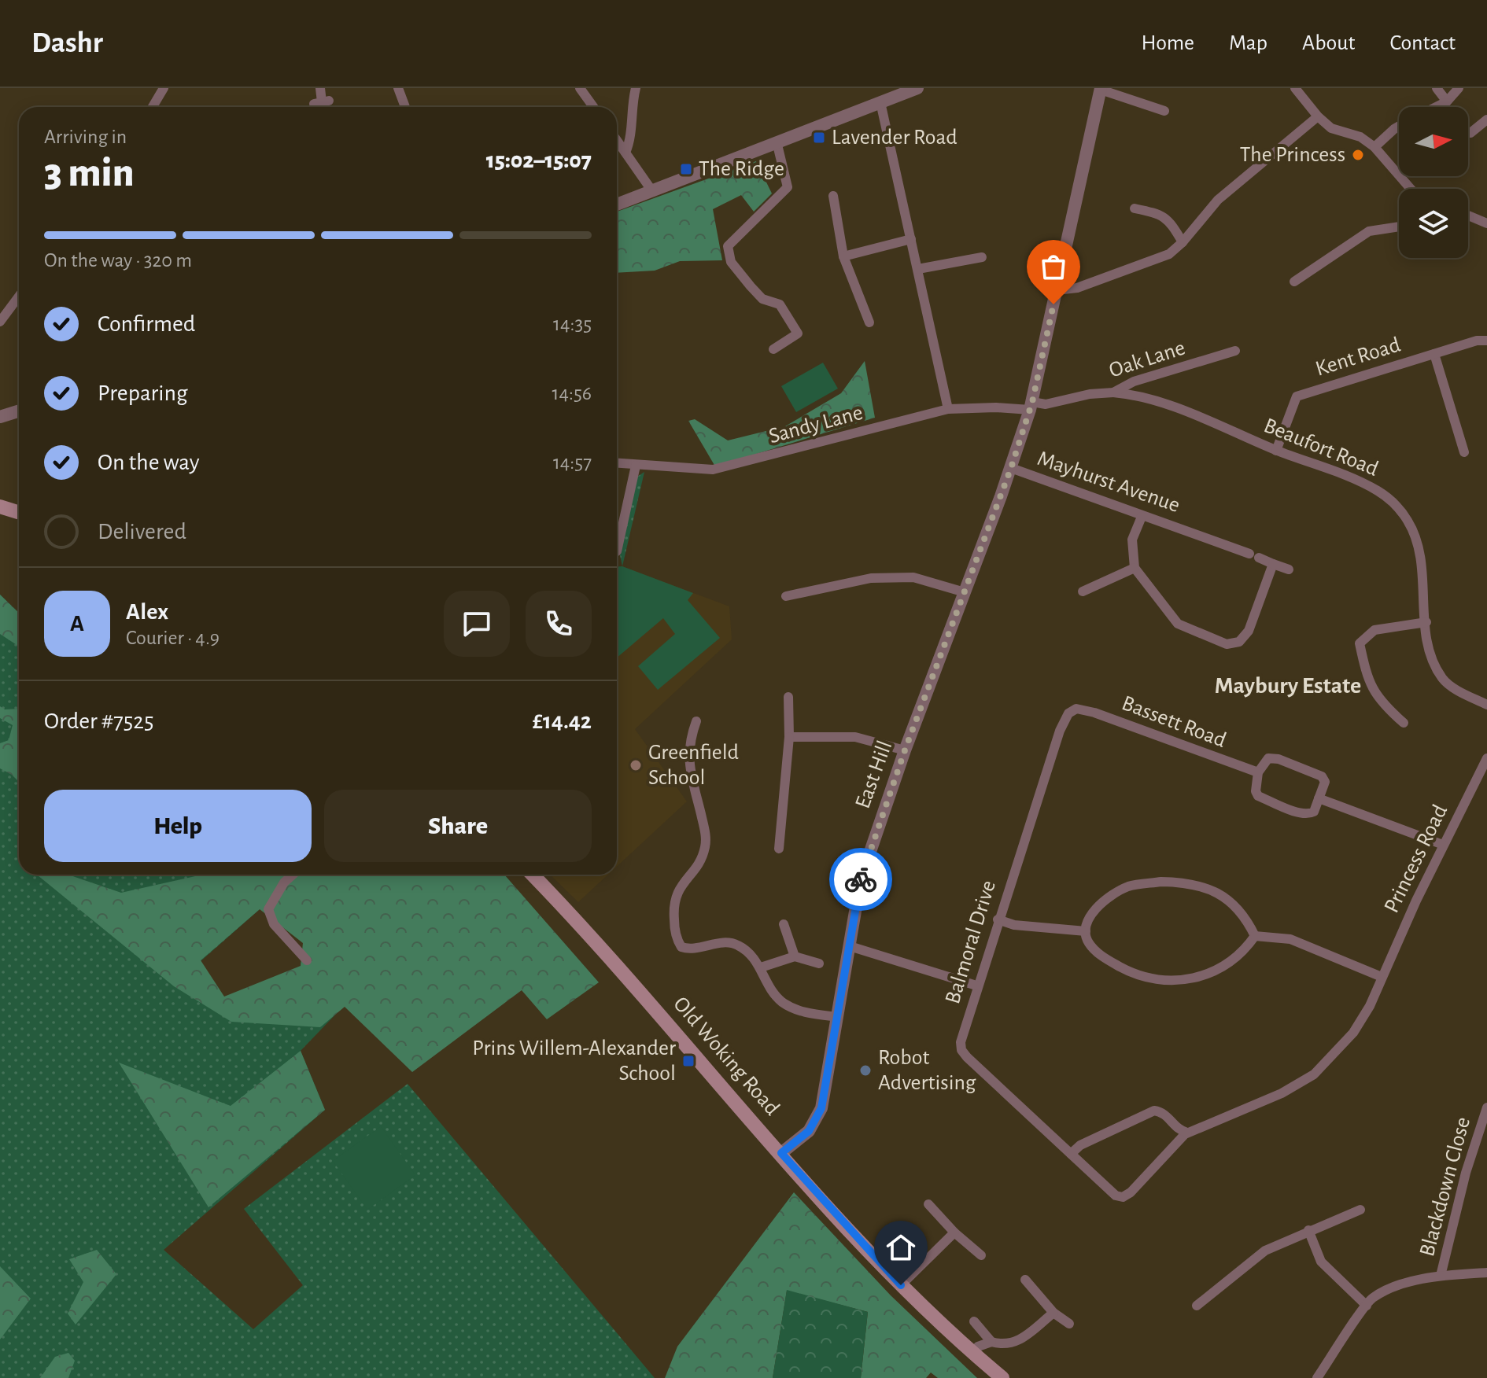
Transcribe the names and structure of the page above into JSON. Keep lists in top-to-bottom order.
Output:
{
  "streets": {
    "main road": ["Old Woking Road"],
    "street": [
      "Kent Road",
      "Oak Lane",
      "Sandy Lane",
      "Beaufort Road",
      "Mayhurst Avenue",
      "Bassett Road",
      "East Hill",
      "Princess Road",
      "Balmoral Drive",
      "Blackdown Close"
    ]
  },
  "crossings": [
    ["Kent Road", "Beaufort Road"],
    ["Oak Lane", "Sandy Lane"],
    ["Oak Lane", "Beaufort Road"],
    ["Oak Lane", "East Hill"],
    ["Sandy Lane", "East Hill"],
    ["Mayhurst Avenue", "East Hill"],
    ["Bassett Road", "Balmoral Drive"],
    ["East Hill", "Old Woking Road"],
    ["Princess Road", "Balmoral Drive"]
  ],
  "districts": ["Maybury Estate"],
  "places": {
    "transit": ["Lavender Road", "The Ridge", "Prins Willem-Alexander School"],
    "other": ["The Princess", "Greenfield School", "Robot Advertising"]
  },
  "north": "right",
  "page": {
    "header": "Dashr",
    "nav": [
      "Home",
      "Map",
      "About",
      "Contact"
    ],
    "heading": ["3 min", "Arriving in", "15:02–15:07"],
    "panel": [
      "Alex",
      "Courier · 4.9",
      "Order #7525",
      "£14.42"
    ],
    "bar": "On the way · 320 m",
    "list": [
      ["Confirmed", "14:35"],
      ["Preparing", "14:56"],
      ["On the way", "14:57"],
      "Delivered"
    ],
    "round": "A",
    "buttons": ["Help", "Share"]
  }
}
